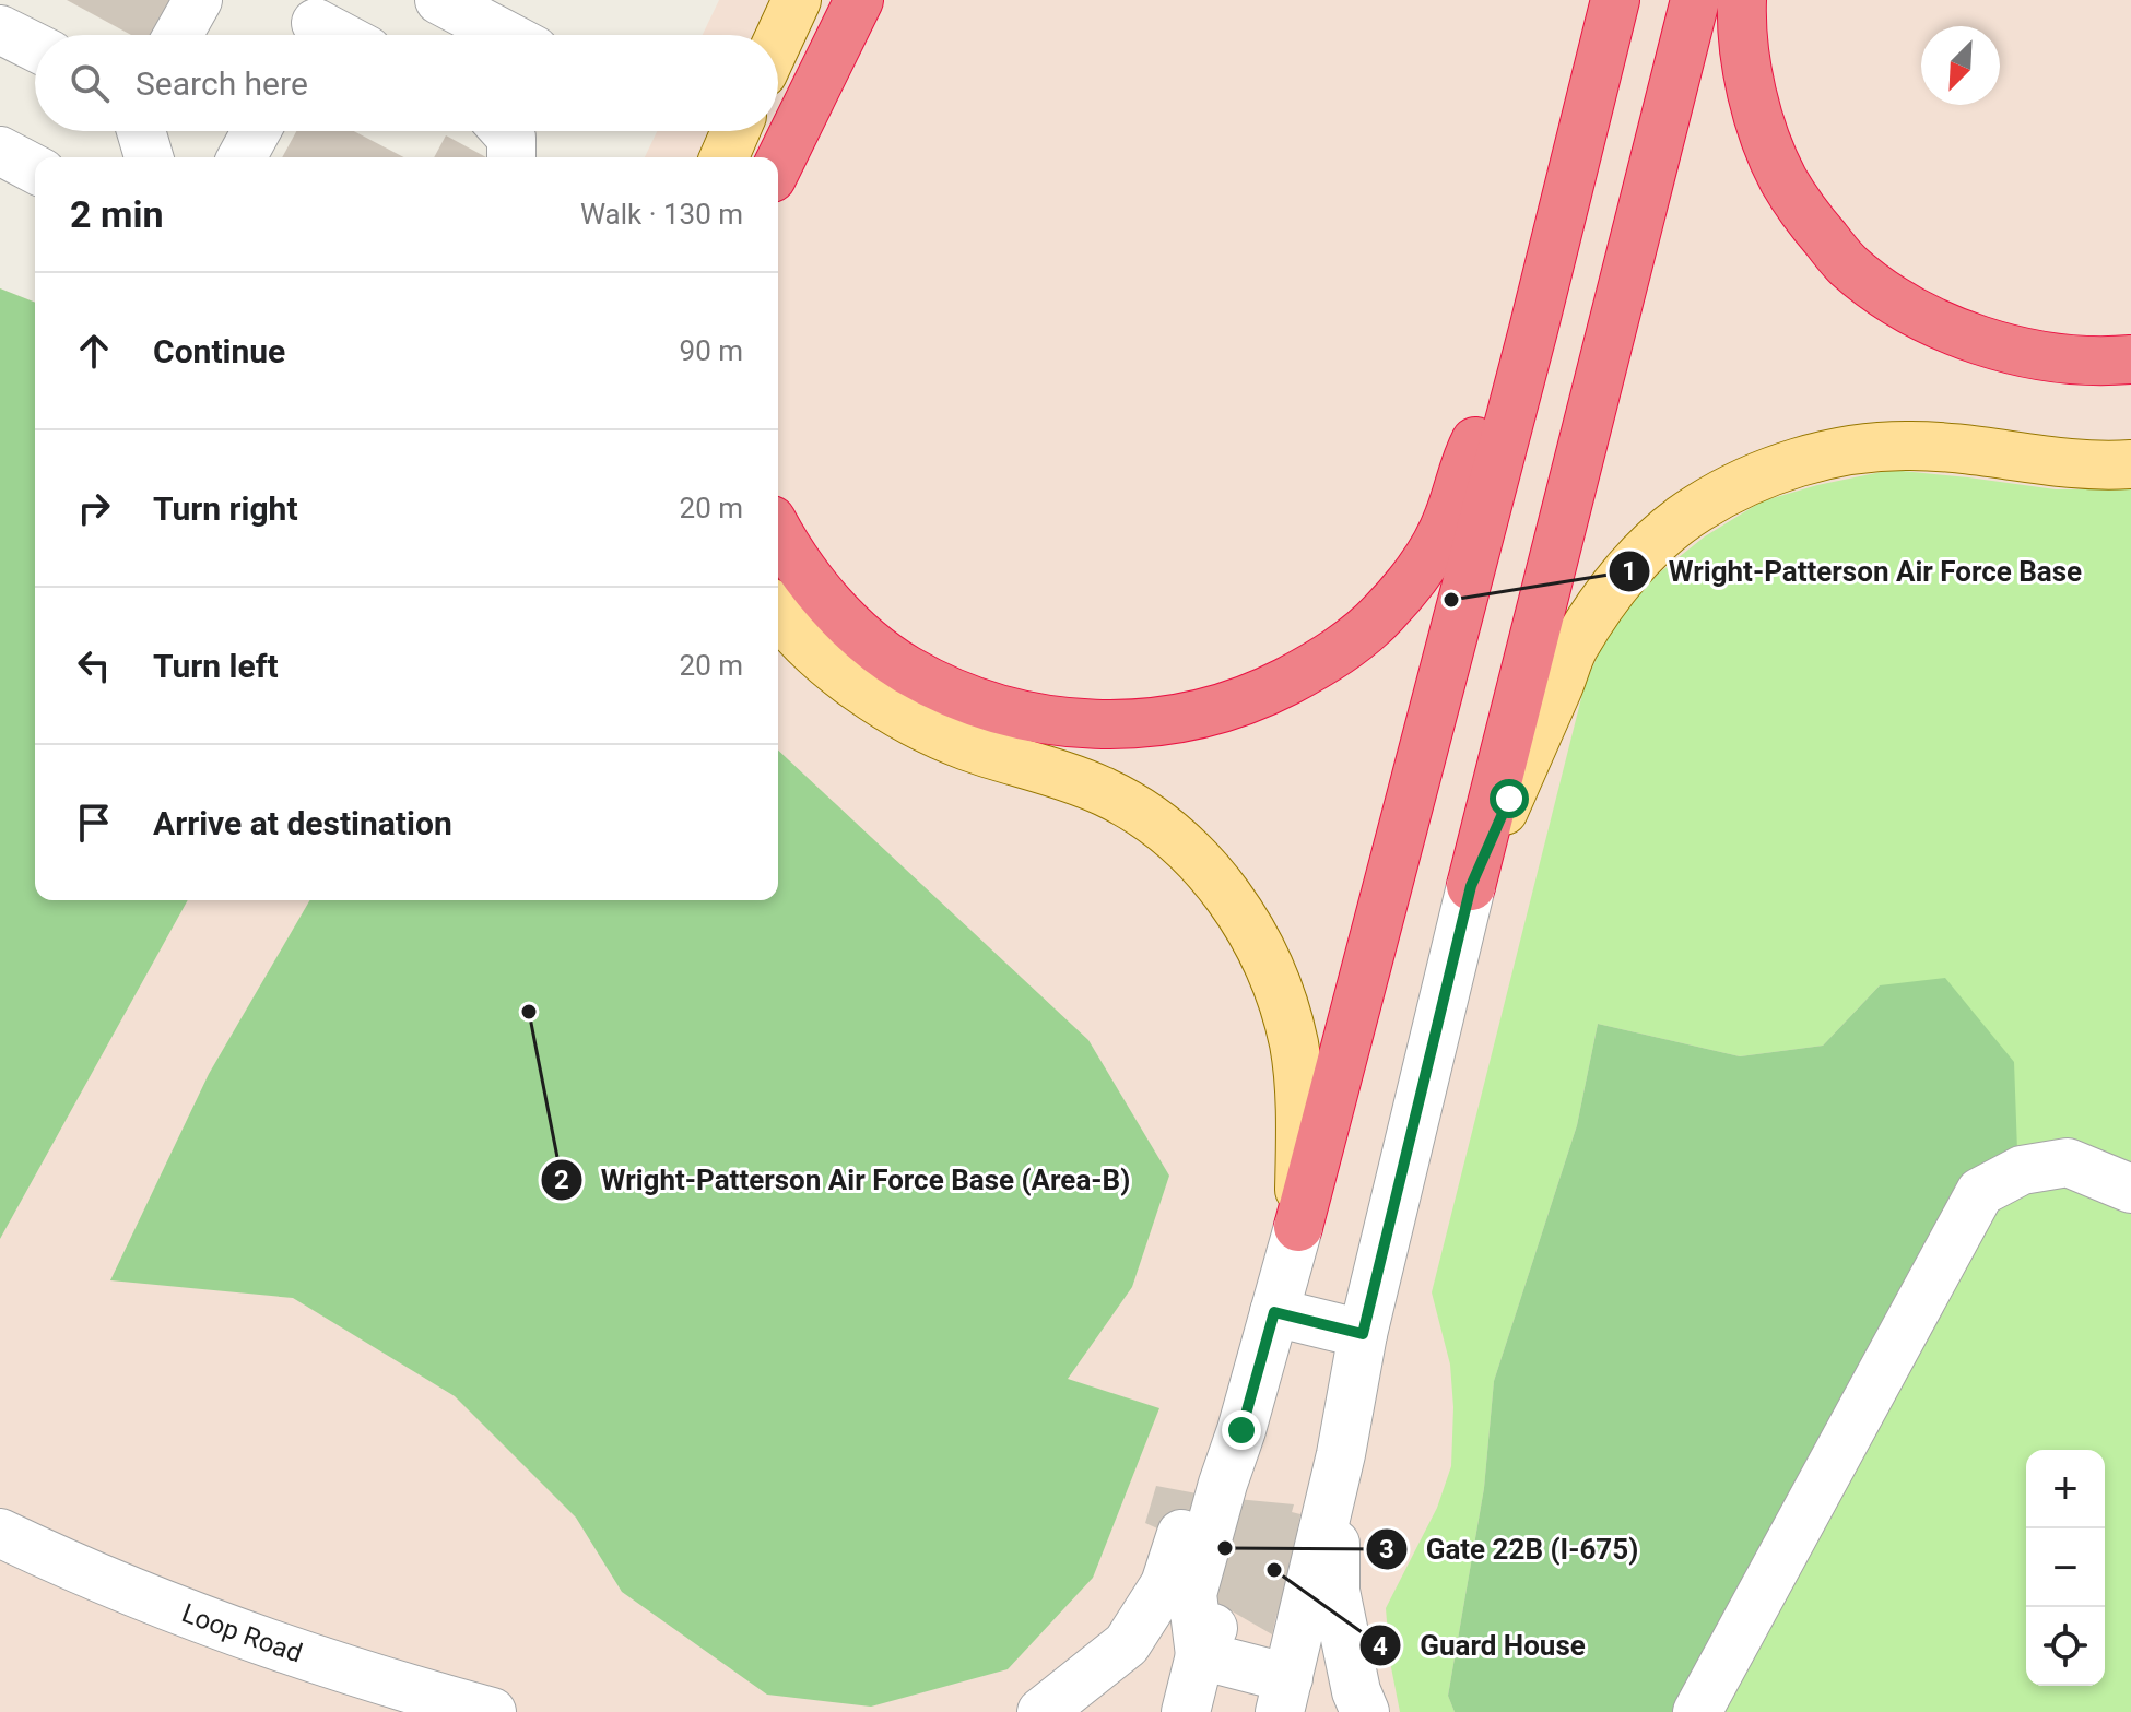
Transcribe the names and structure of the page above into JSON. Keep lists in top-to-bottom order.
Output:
{
  "streets": {
    "street": ["Loop Road"]
  },
  "places": [
    "Wright-Patterson Air Force Base",
    "Wright-Patterson Air Force Base (Area-B)",
    "Gate 22B (I-675)",
    "Guard House"
  ],
  "north": "bottom left",
  "page": {
    "search": "Search here",
    "heading": ["2 min", "Walk · 130 m"],
    "list": [
      ["Continue", "90 m"],
      ["Turn right", "20 m"],
      ["Turn left", "20 m"],
      "Arrive at destination"
    ],
    "map_buttons": ["+", "−"]
  }
}
